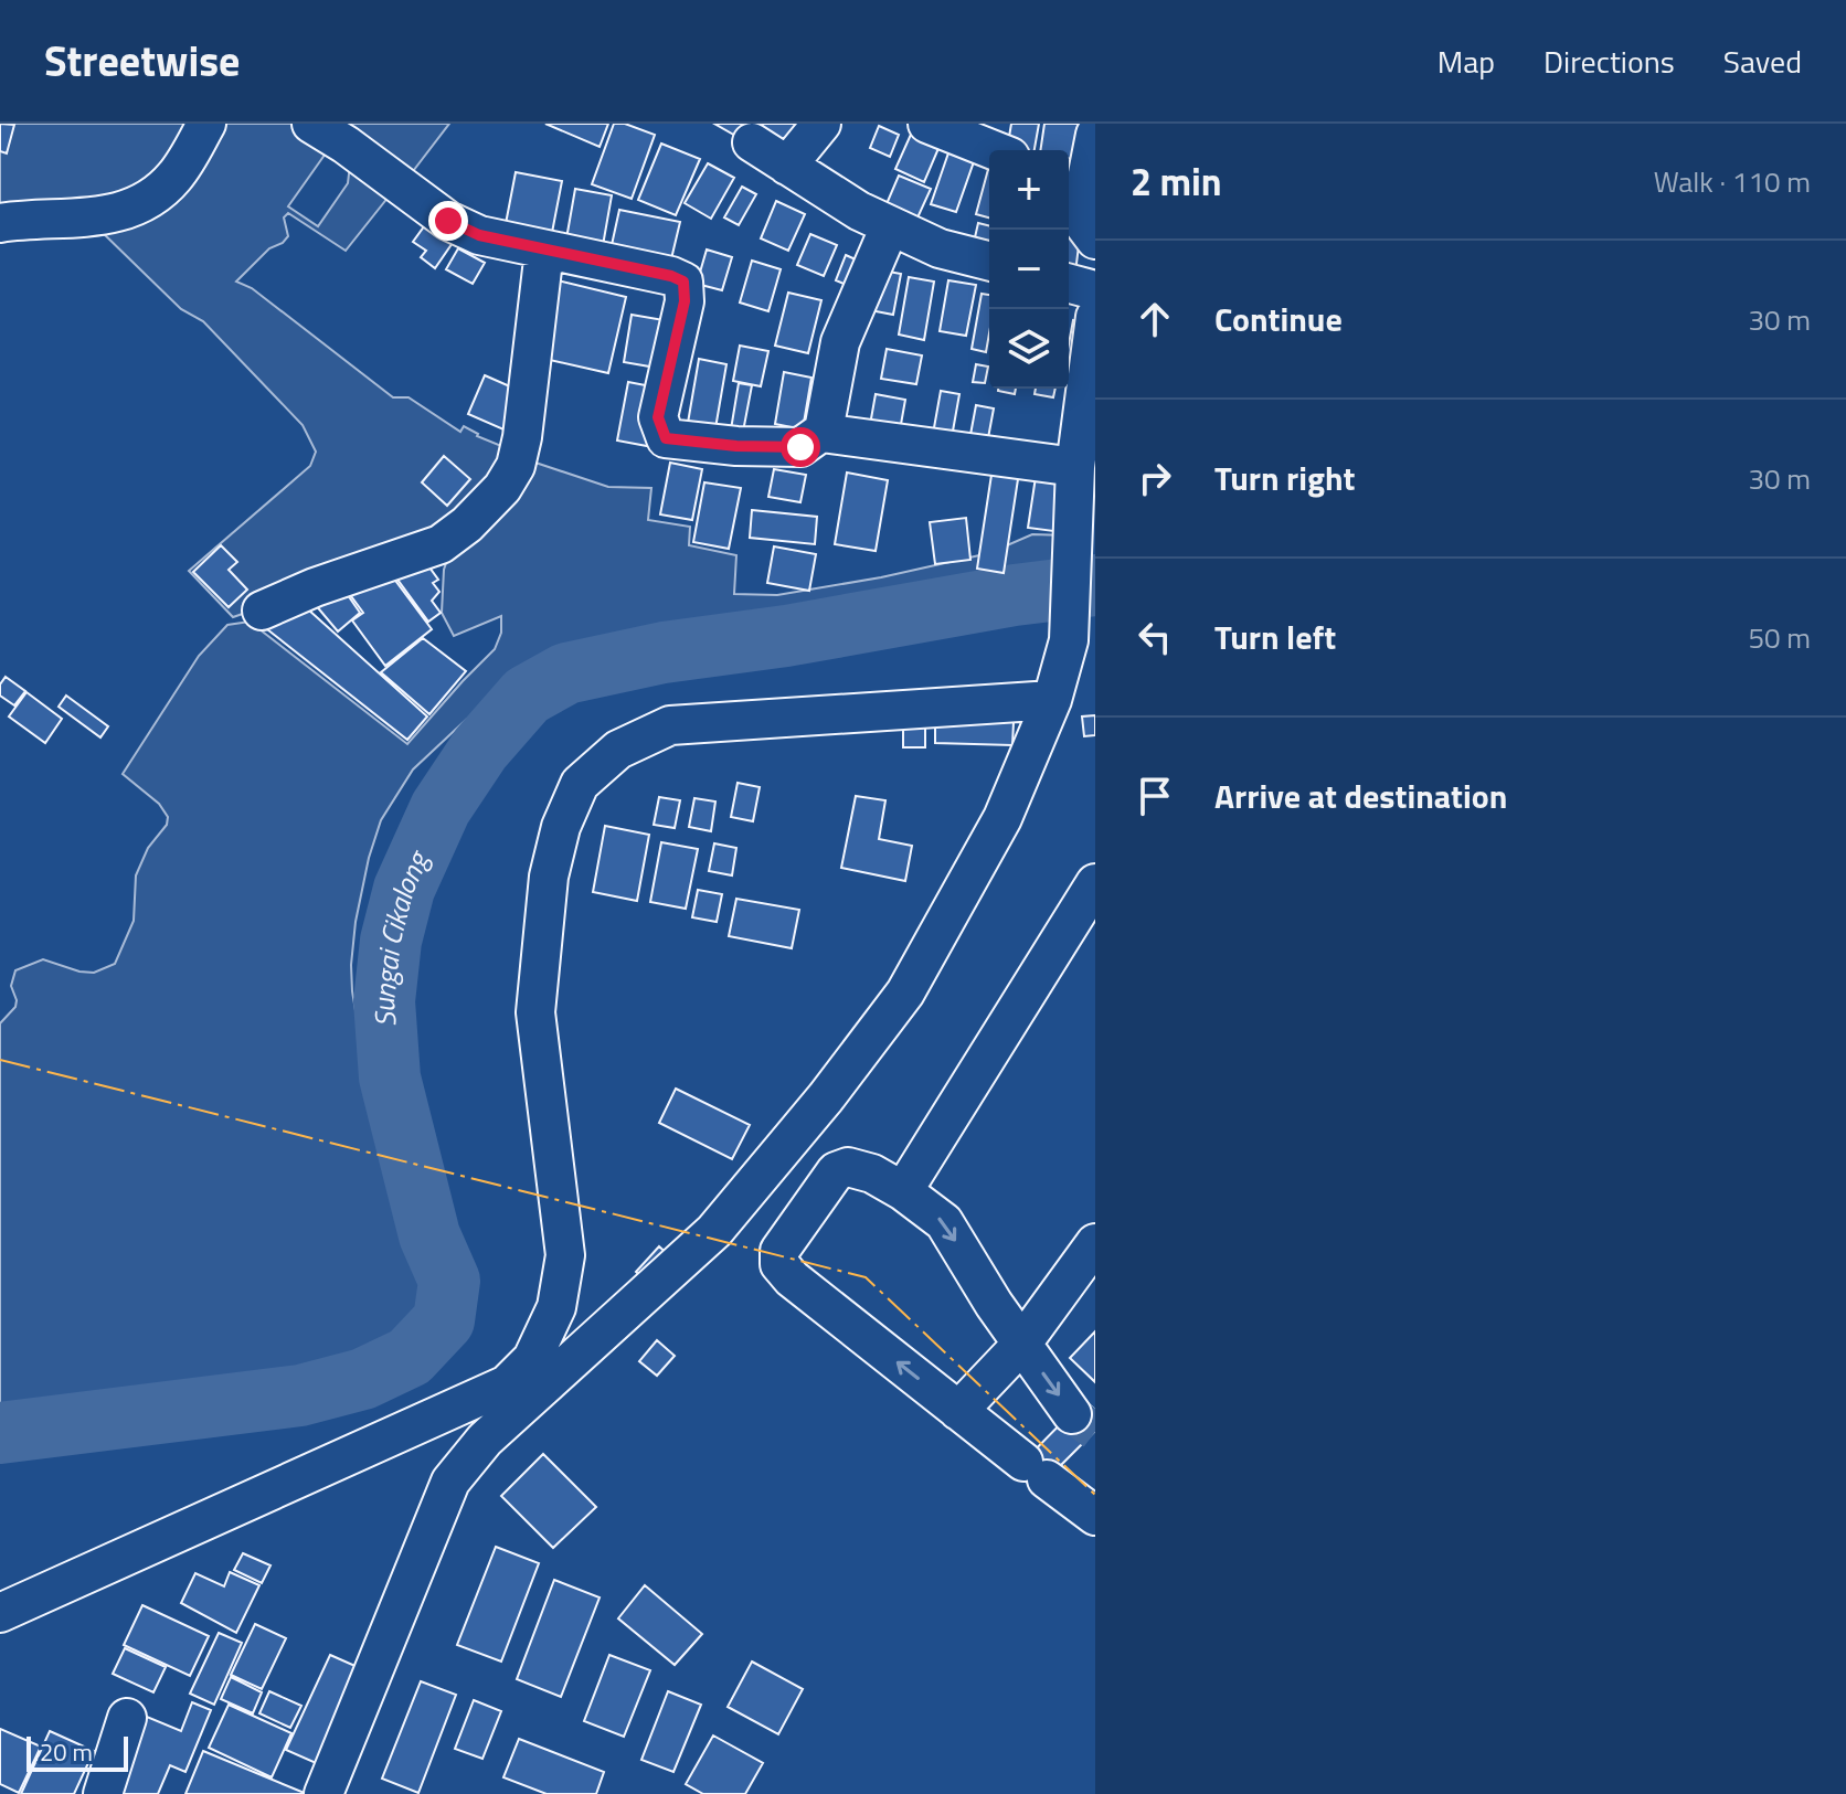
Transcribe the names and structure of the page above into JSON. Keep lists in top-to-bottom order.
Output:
{
  "water": ["Sungai Cikalong"],
  "scale_bar": "20 m",
  "page": {
    "header": "Streetwise",
    "nav": ["Map", "Directions", "Saved"],
    "heading": ["2 min", "Walk · 110 m"],
    "map_buttons": ["+", "−"],
    "list": [
      ["Continue", "30 m"],
      ["Turn right", "30 m"],
      ["Turn left", "50 m"],
      "Arrive at destination"
    ],
    "scale": "20 m"
  }
}
